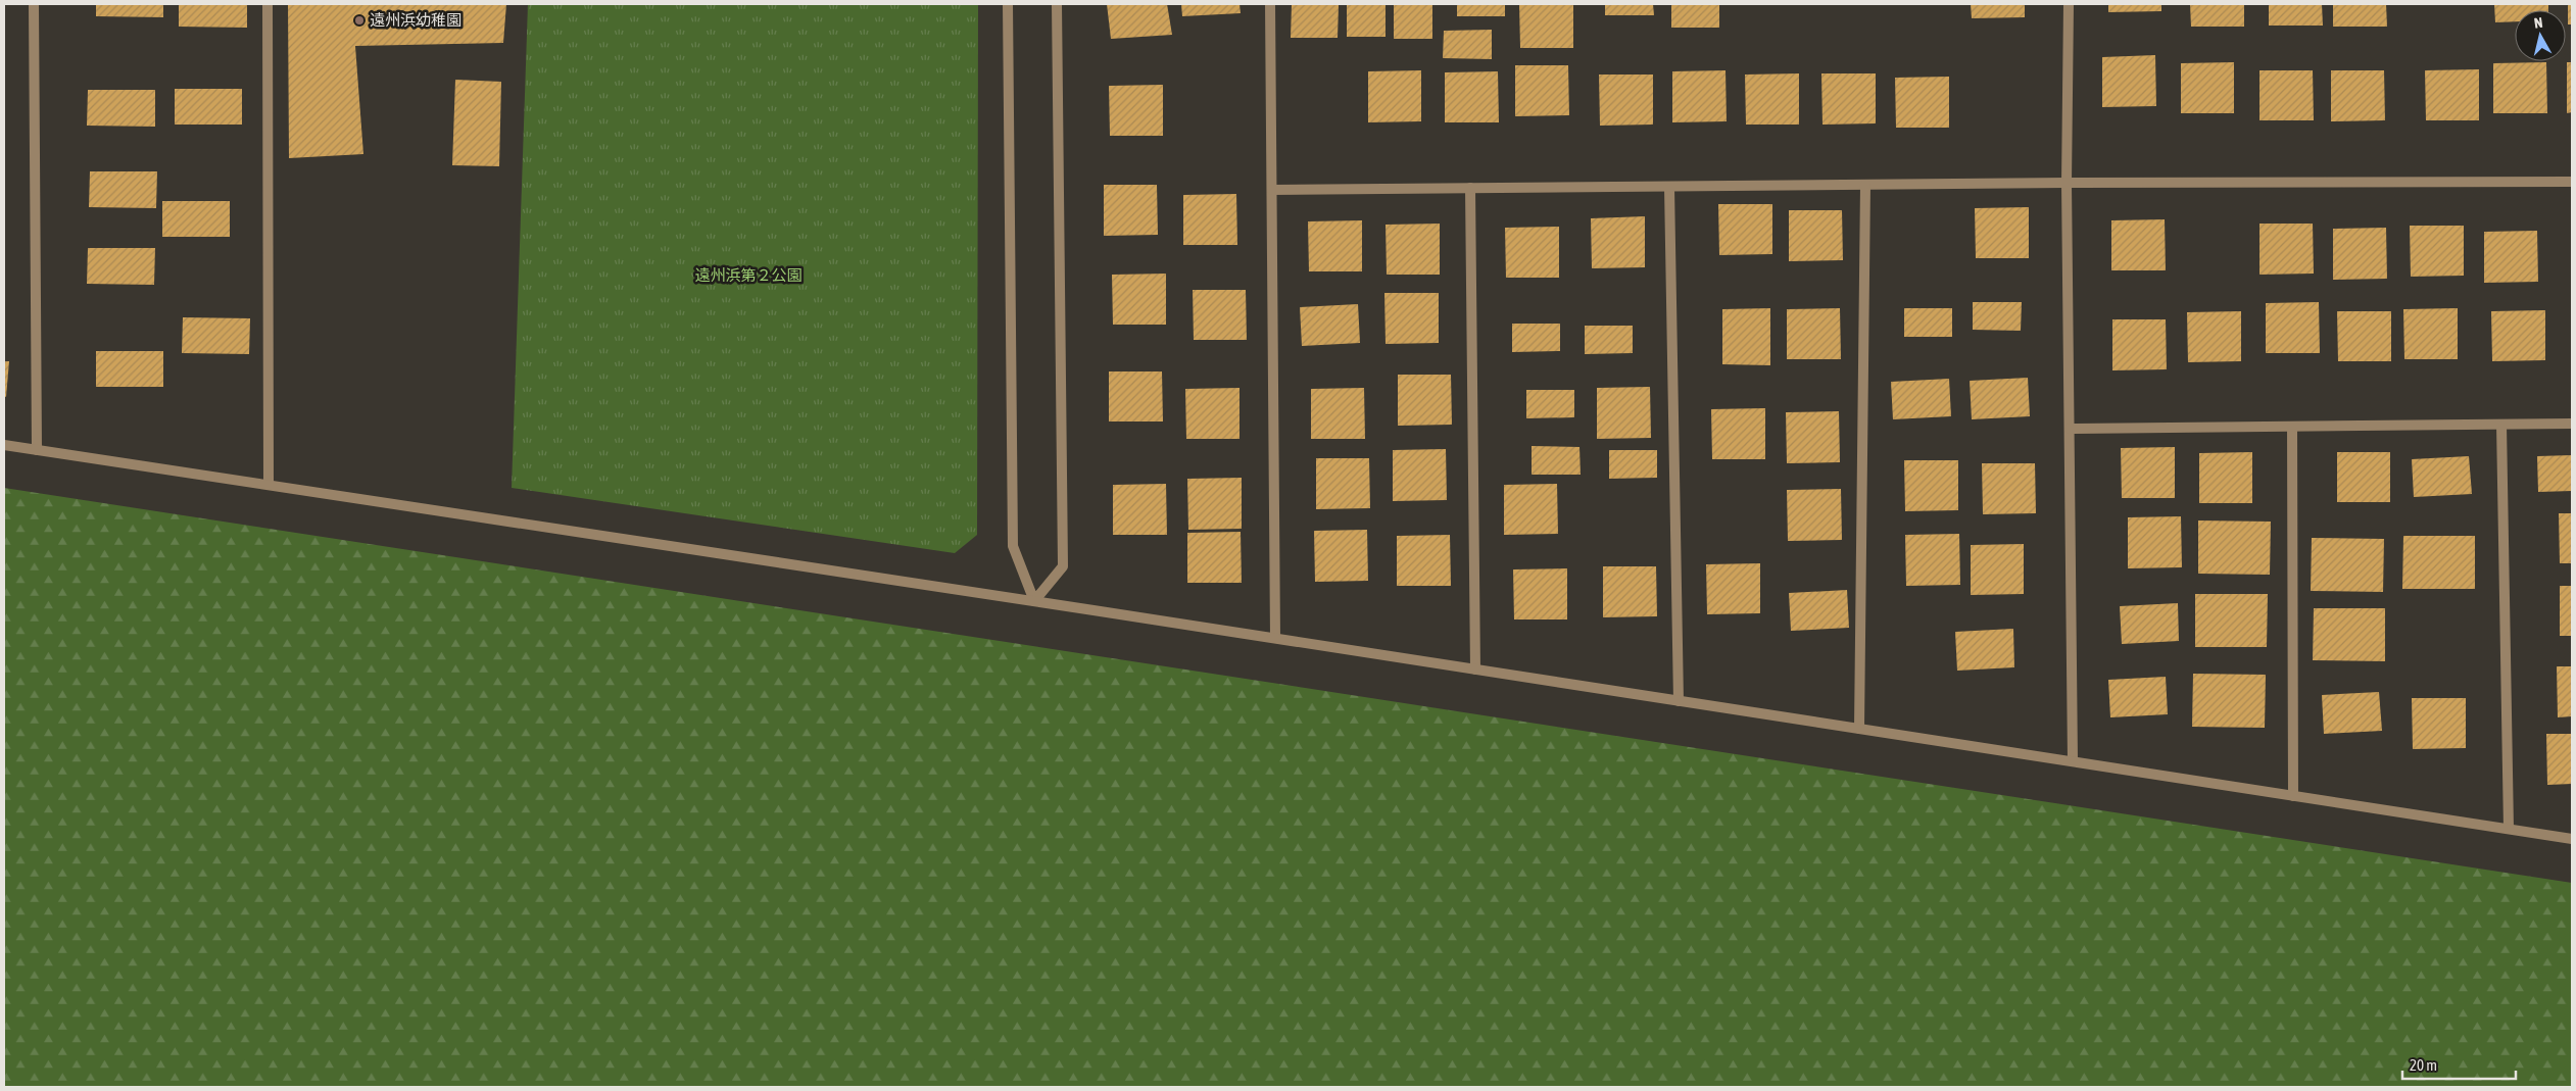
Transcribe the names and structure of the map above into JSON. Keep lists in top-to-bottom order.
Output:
{
  "parks": ["遠州浜第２公園"],
  "places": ["遠州浜幼稚園"],
  "scale_bar": "20 m",
  "north": "top"
}
